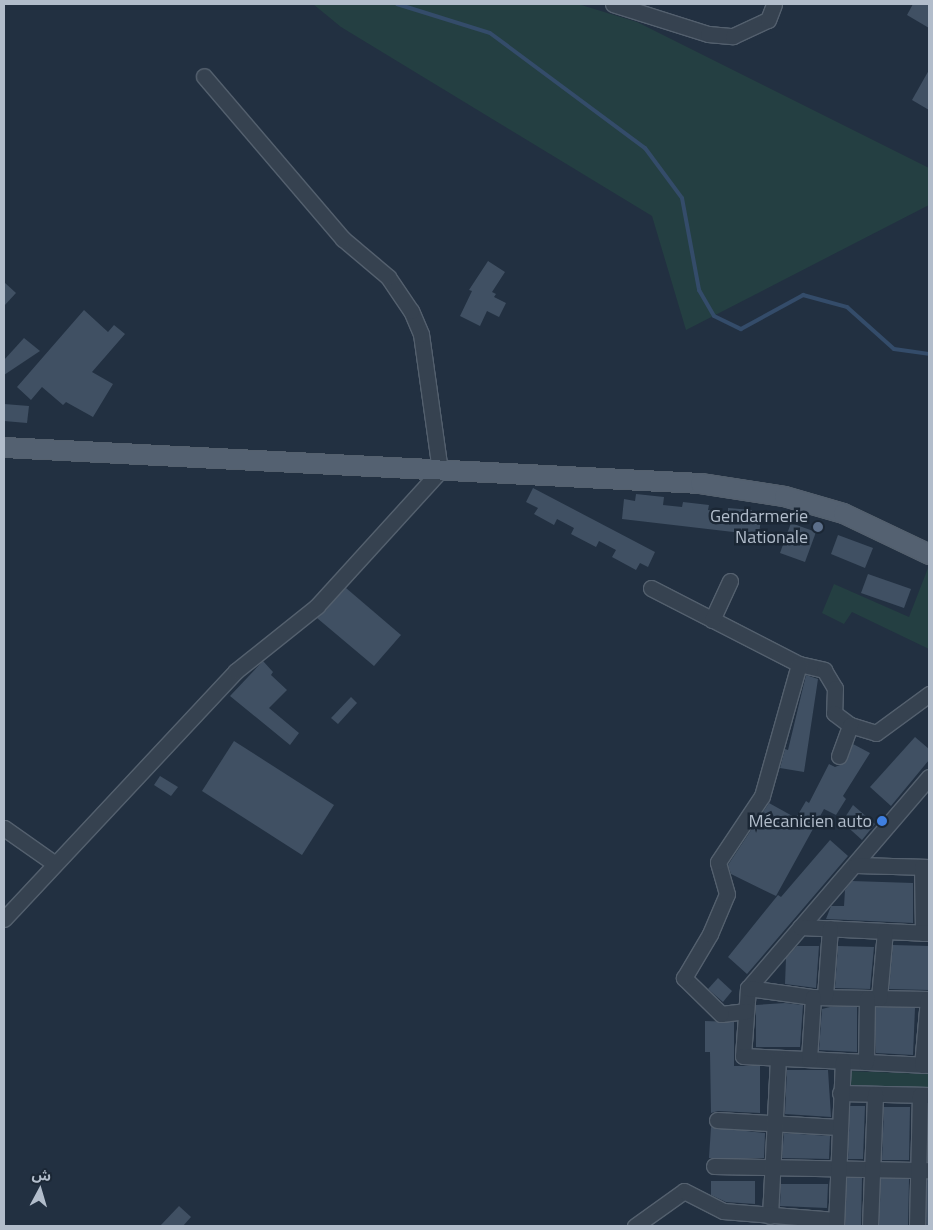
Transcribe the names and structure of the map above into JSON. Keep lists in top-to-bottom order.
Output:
{
  "places": ["Gendarmerie Nationale", "Mécanicien auto"],
  "north": "top"
}
